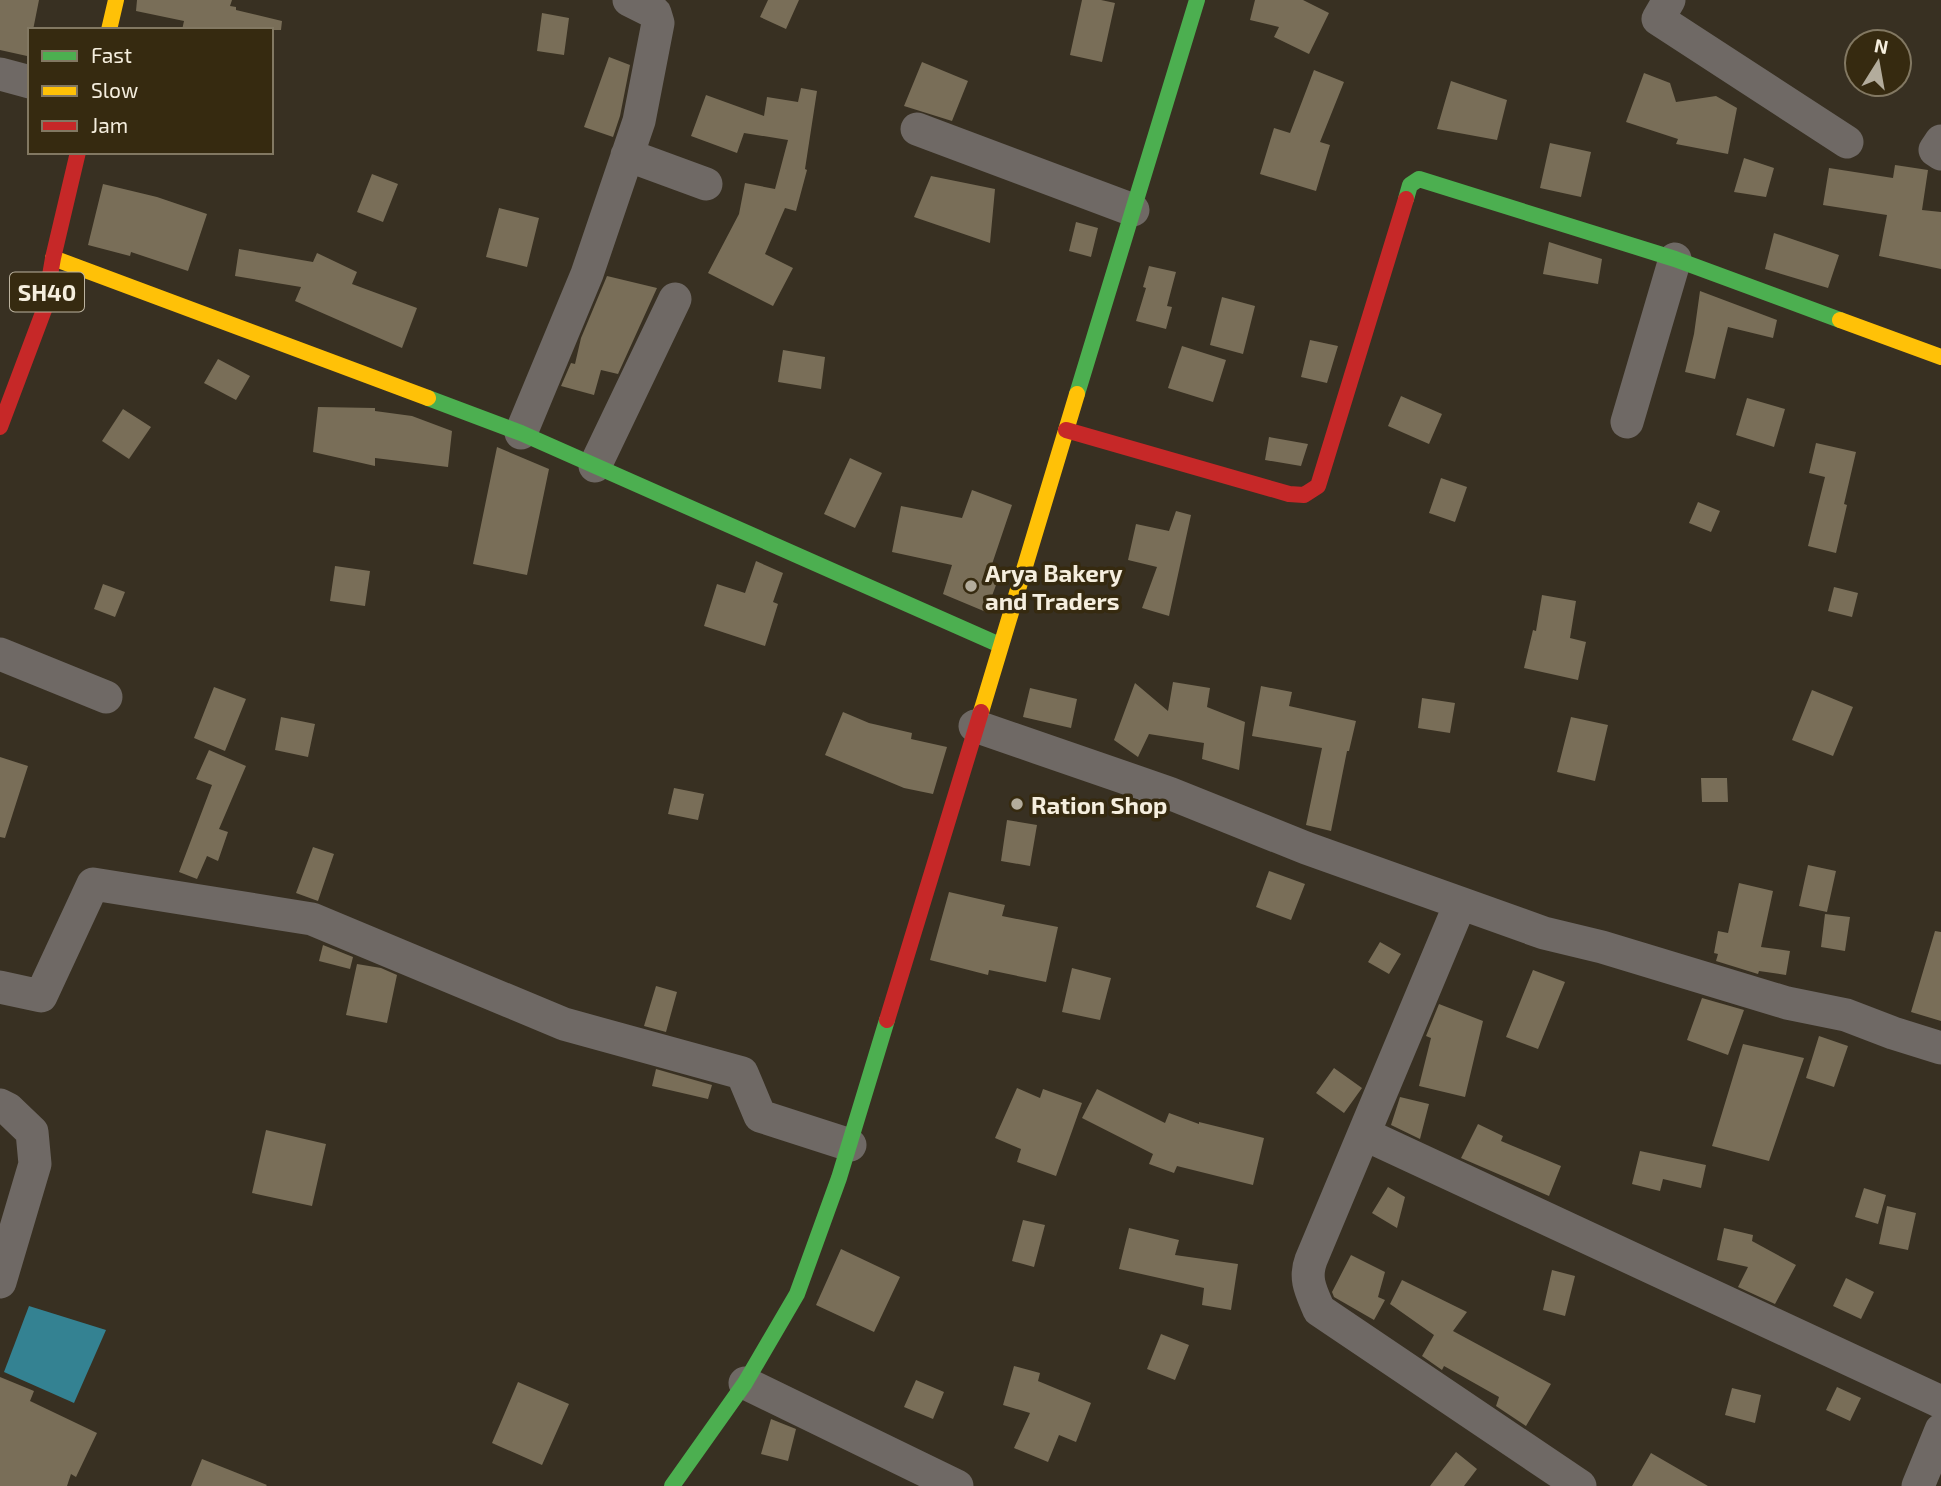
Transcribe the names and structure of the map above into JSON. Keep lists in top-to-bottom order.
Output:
{
  "streets": {
    "street": ["SH40"]
  },
  "places": ["Arya Bakery and Traders", "Ration Shop"],
  "legend": ["Fast", "Slow", "Jam"],
  "north": "top"
}
